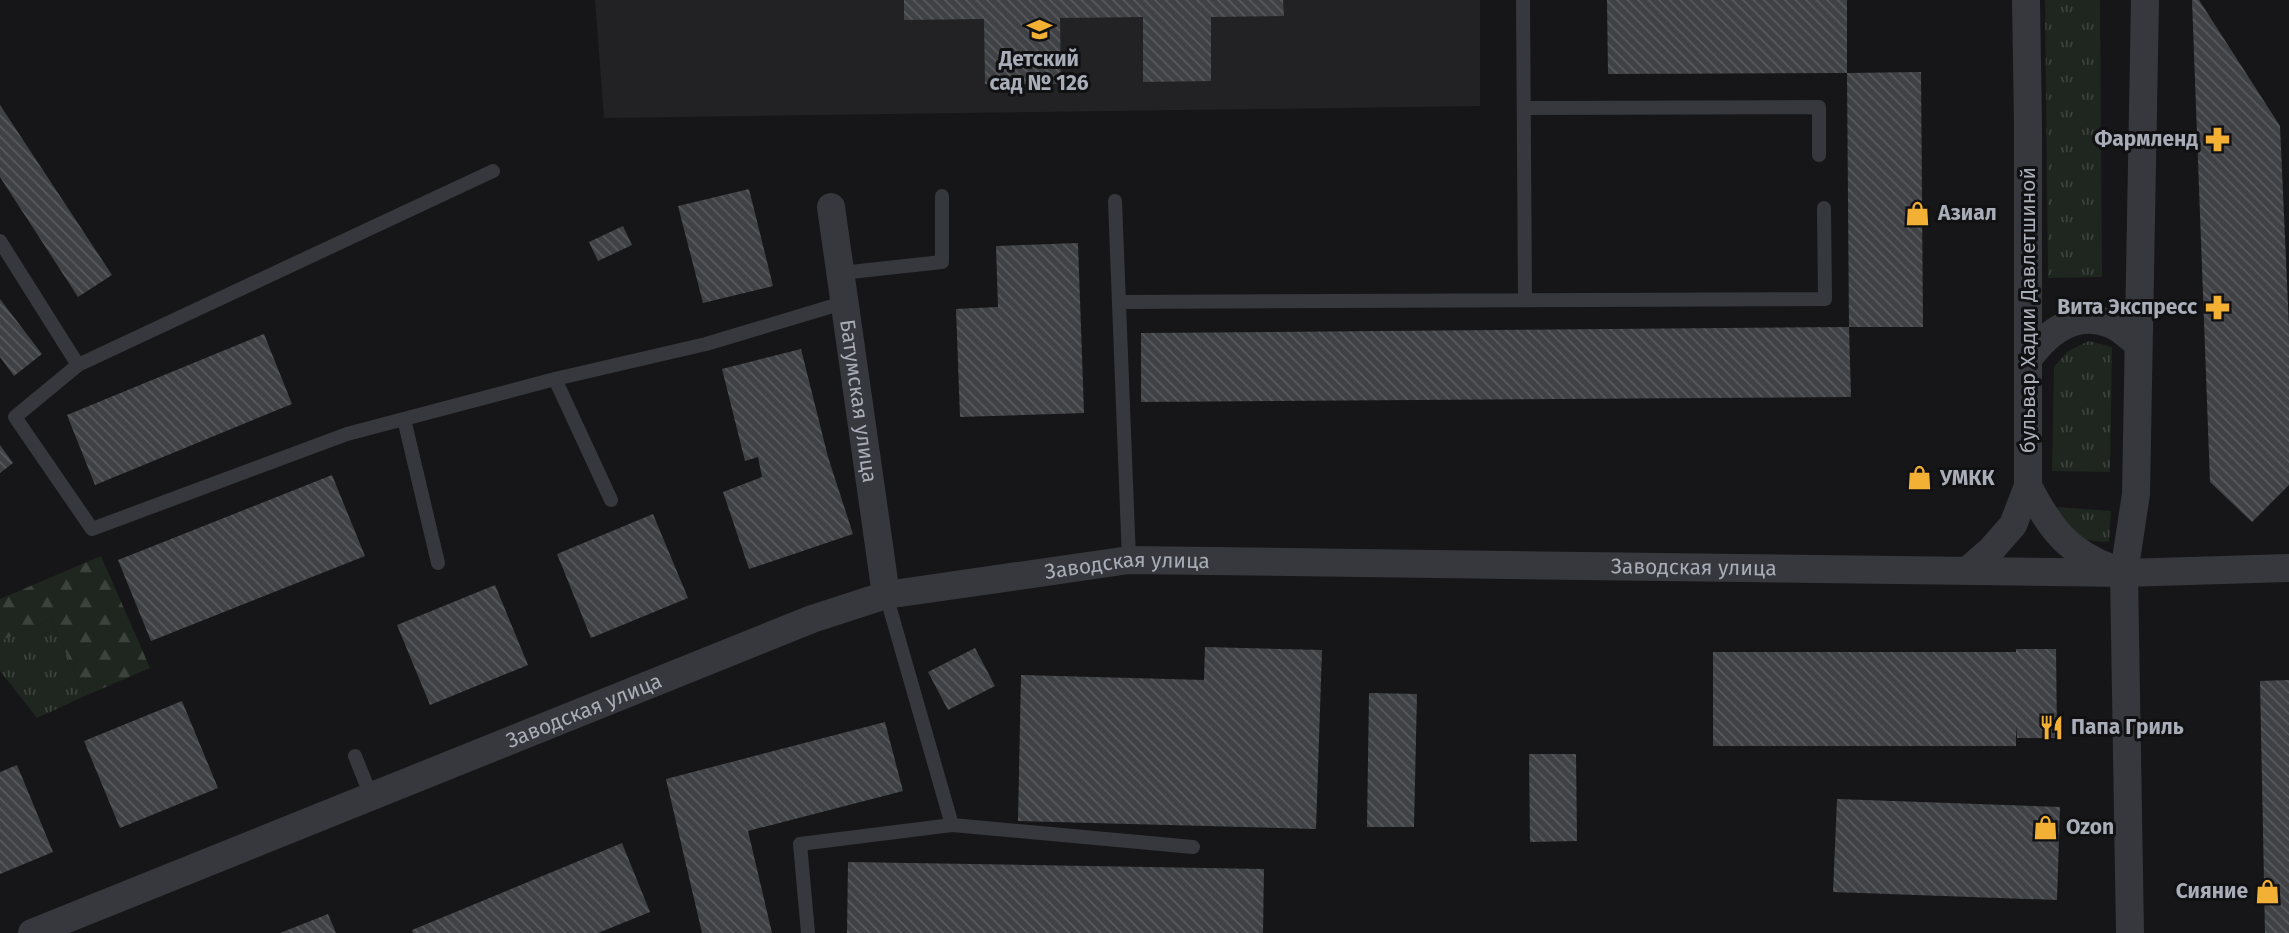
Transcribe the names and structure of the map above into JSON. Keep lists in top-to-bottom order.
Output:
{
  "streets": {
    "street": ["бульвар Хадии Давлетшиной", "Батумская улица", "Заводская улица"]
  },
  "crossings": [
    ["бульвар Хадии Давлетшиной", "Заводская улица"],
    ["Батумская улица", "Заводская улица"]
  ],
  "places": {
    "school or university": ["Детский сад № 126"],
    "pharmacy": ["Фармленд", "Вита Экспресс"],
    "shop": [
      "Азиал",
      "УМКК",
      "Ozon",
      "Сияние"
    ],
    "restaurant": ["Папа Гриль"]
  }
}
